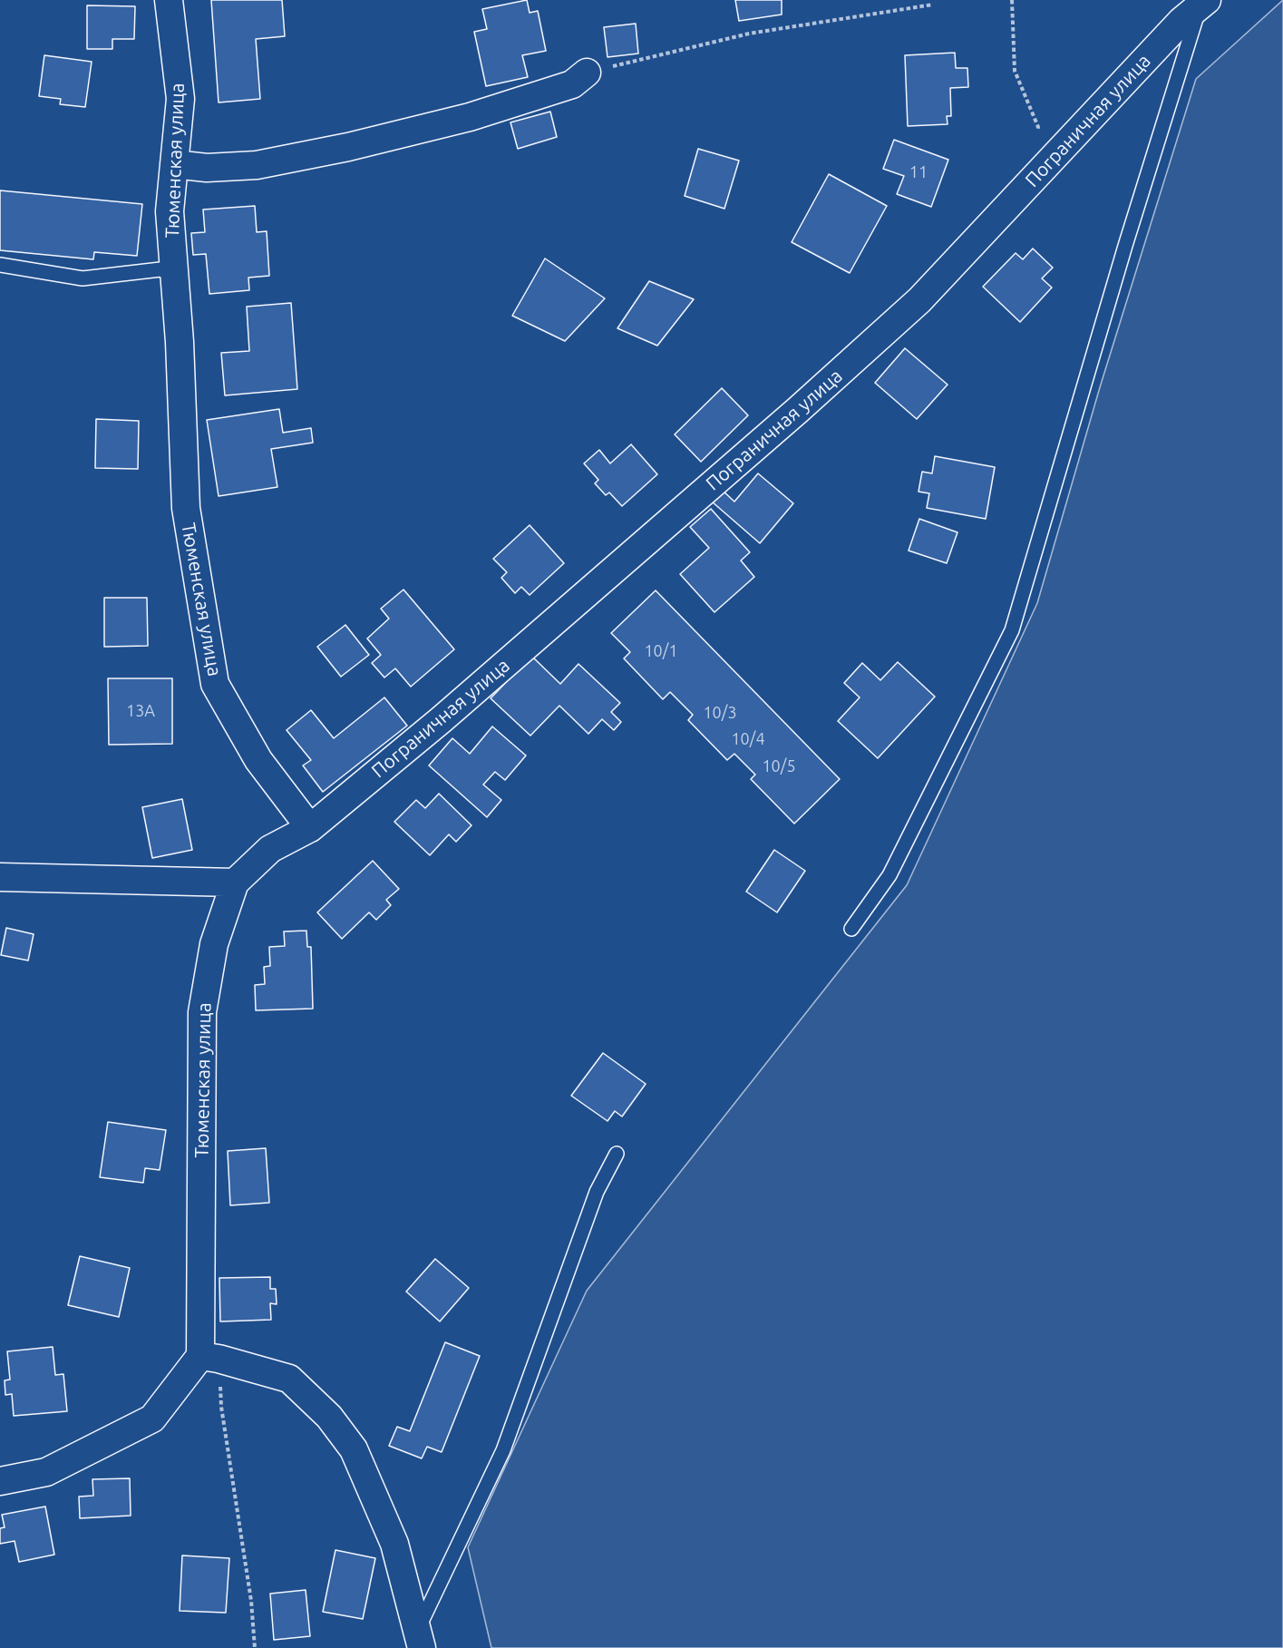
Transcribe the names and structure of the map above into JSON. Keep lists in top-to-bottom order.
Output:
{
  "streets": {
    "street": ["Пограничная улица", "Тюменская улица"]
  },
  "crossings": [
    ["Пограничная улица", "Тюменская улица"]
  ],
  "house_numbers": [
    "11",
    "10/1",
    "13А",
    "10/3",
    "10/4",
    "10/5"
  ]
}
